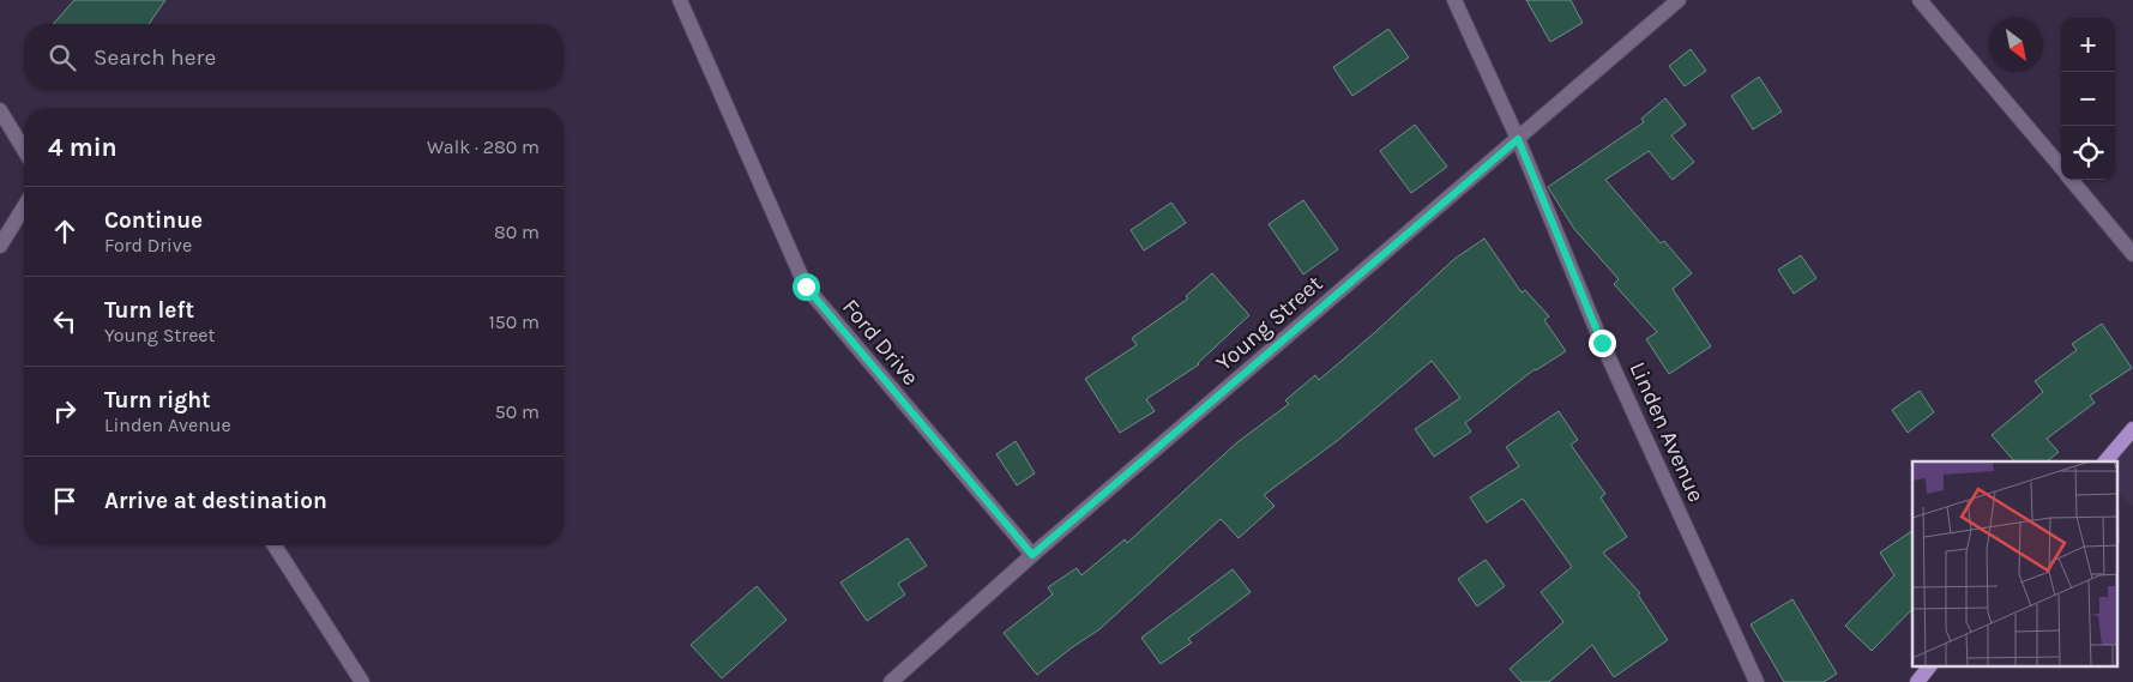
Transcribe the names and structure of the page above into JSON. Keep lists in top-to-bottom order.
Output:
{
  "streets": {
    "street": ["Young Street", "Ford Drive", "Linden Avenue"]
  },
  "crossings": [
    ["Young Street", "Ford Drive"],
    ["Young Street", "Linden Avenue"]
  ],
  "north": "bottom right",
  "page": {
    "map_buttons": ["+", "−"],
    "search": "Search here",
    "heading": ["4 min", "Walk · 280 m"],
    "list": [
      ["Continue", "Ford Drive", "80 m"],
      ["Turn left", "Young Street", "150 m"],
      ["Turn right", "Linden Avenue", "50 m"],
      "Arrive at destination"
    ]
  }
}
